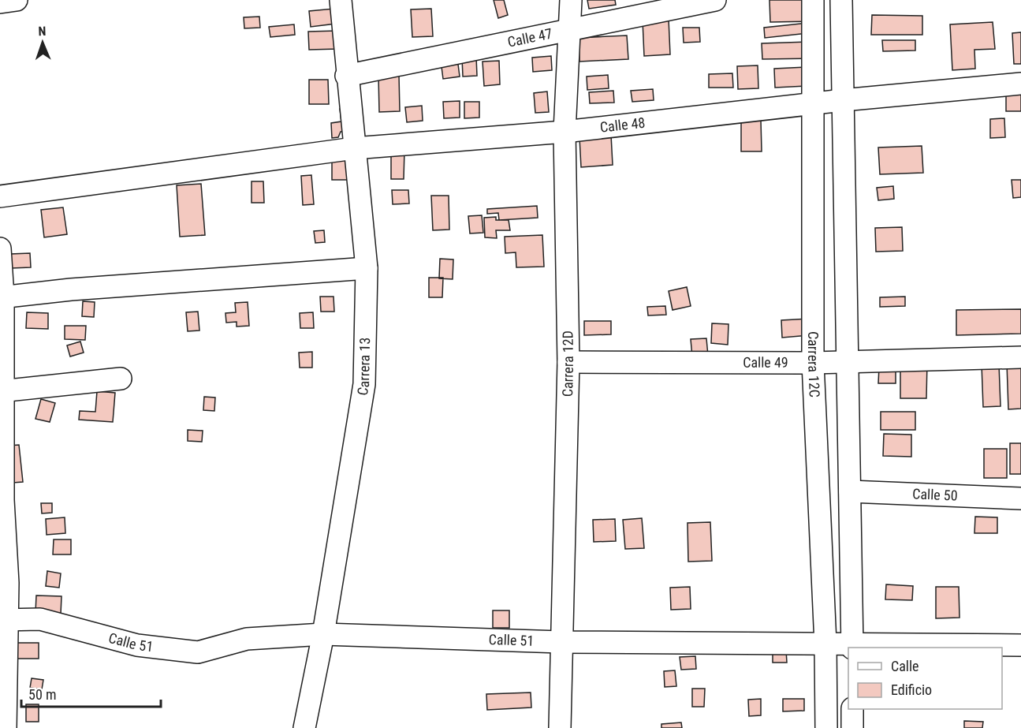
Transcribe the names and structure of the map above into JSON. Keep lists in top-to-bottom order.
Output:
{
  "streets": {
    "street": [
      "Calle 47",
      "Calle 48",
      "Calle 49",
      "Carrera 12D",
      "Carrera 12C",
      "Carrera 13",
      "Calle 50",
      "Calle 51"
    ]
  },
  "crossings": [
    ["Calle 47", "Carrera 12D"],
    ["Calle 47", "Carrera 13"],
    ["Calle 48", "Carrera 12D"],
    ["Calle 48", "Carrera 12C"],
    ["Calle 48", "Carrera 13"],
    ["Calle 49", "Carrera 12D"],
    ["Calle 49", "Carrera 12C"],
    ["Carrera 12D", "Calle 51"],
    ["Carrera 12C", "Calle 51"],
    ["Carrera 13", "Calle 51"]
  ],
  "legend": ["Calle", "Edificio"],
  "scale_bar": "50 m",
  "north": "top"
}
